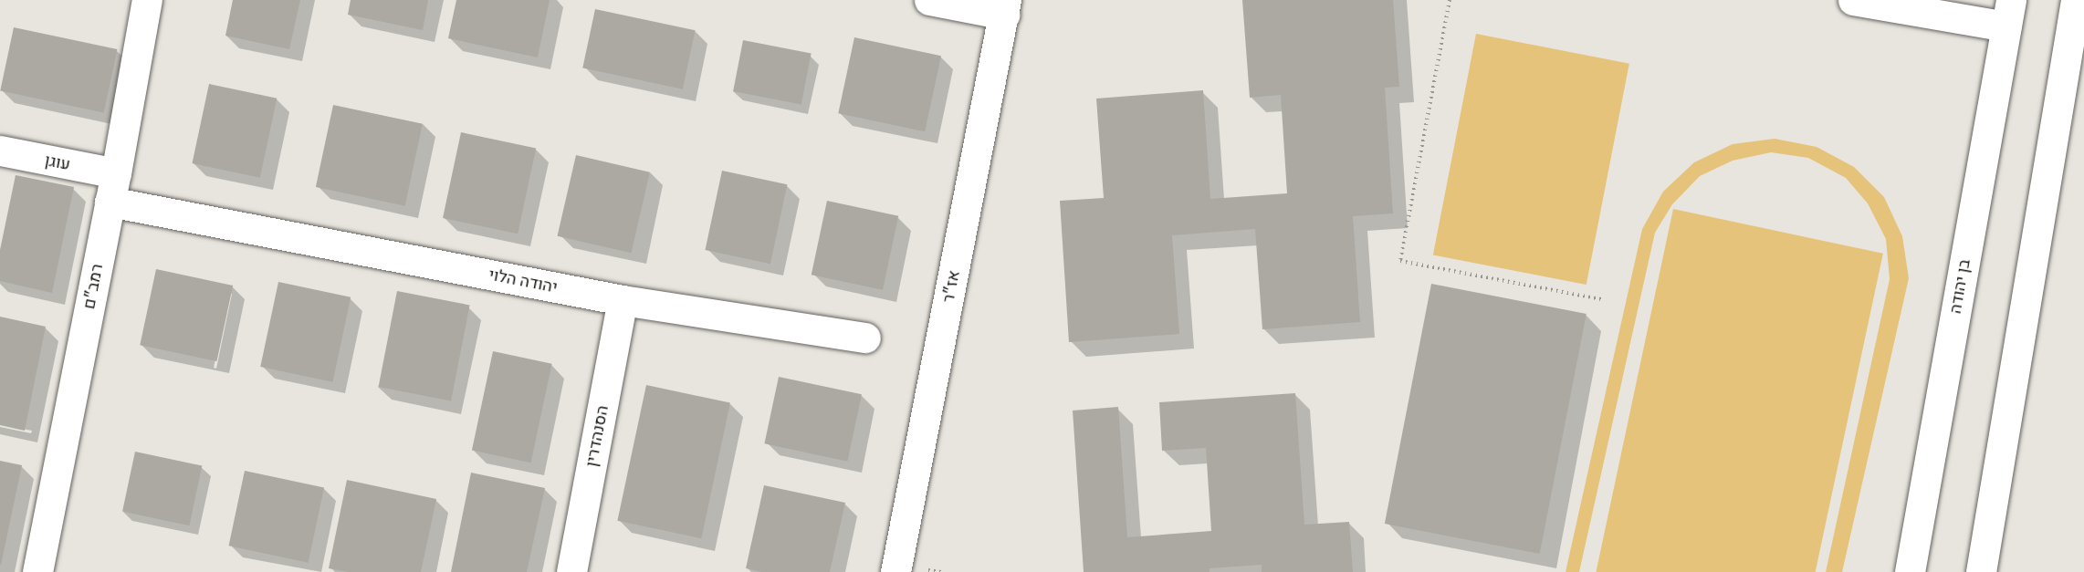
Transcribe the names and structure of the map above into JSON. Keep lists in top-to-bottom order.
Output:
{
  "streets": {
    "street": [
      "עוגן",
      "יהודה הלוי",
      "רמב\"ם",
      "אז\"ר",
      "בן יהודה",
      "הסנהדרין"
    ]
  },
  "crossings": [
    ["עוגן", "רמב\"ם"],
    ["יהודה הלוי", "רמב\"ם"],
    ["יהודה הלוי", "הסנהדרין"]
  ]
}
